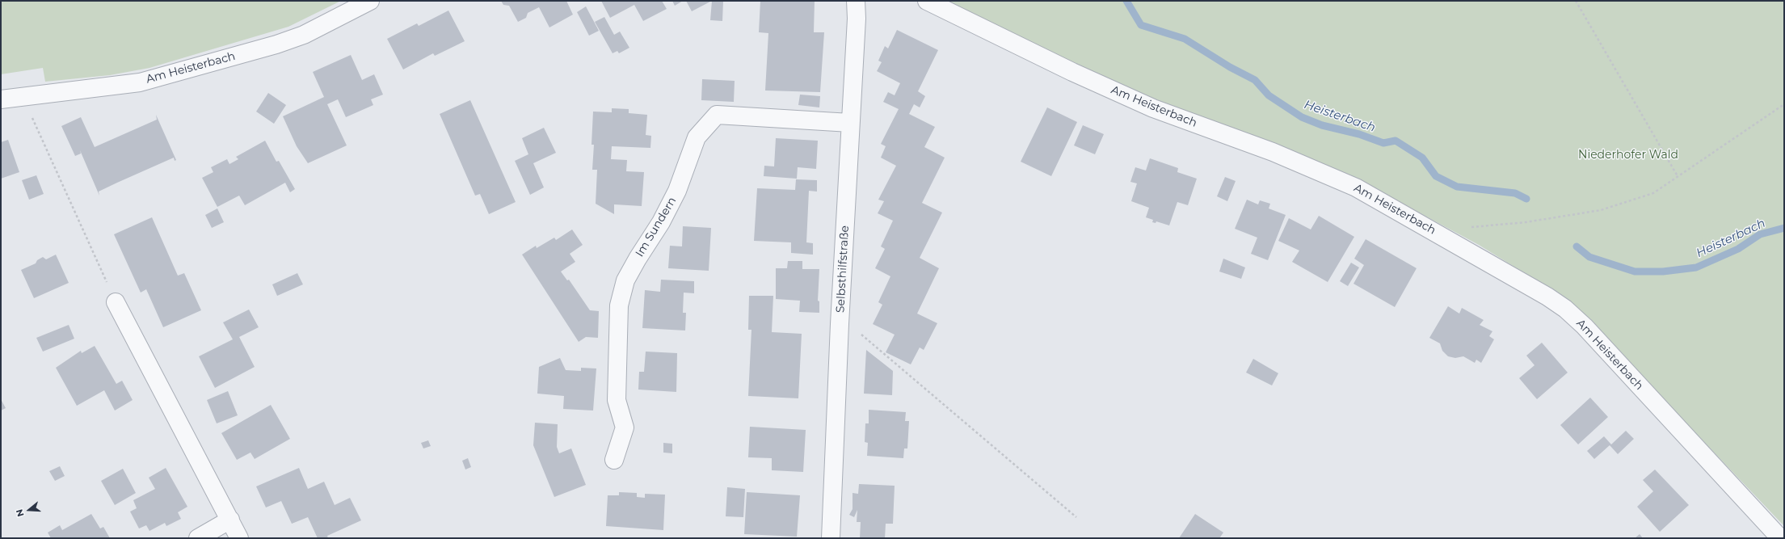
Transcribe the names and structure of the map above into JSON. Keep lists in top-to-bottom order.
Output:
{
  "streets": {
    "street": ["Am Heisterbach", "Im Sundern", "Selbsthilfstraße"]
  },
  "crossings": [
    ["Im Sundern", "Selbsthilfstraße"]
  ],
  "water": ["Heisterbach"],
  "parks": ["Niederhofer Wald"],
  "north": "left"
}
